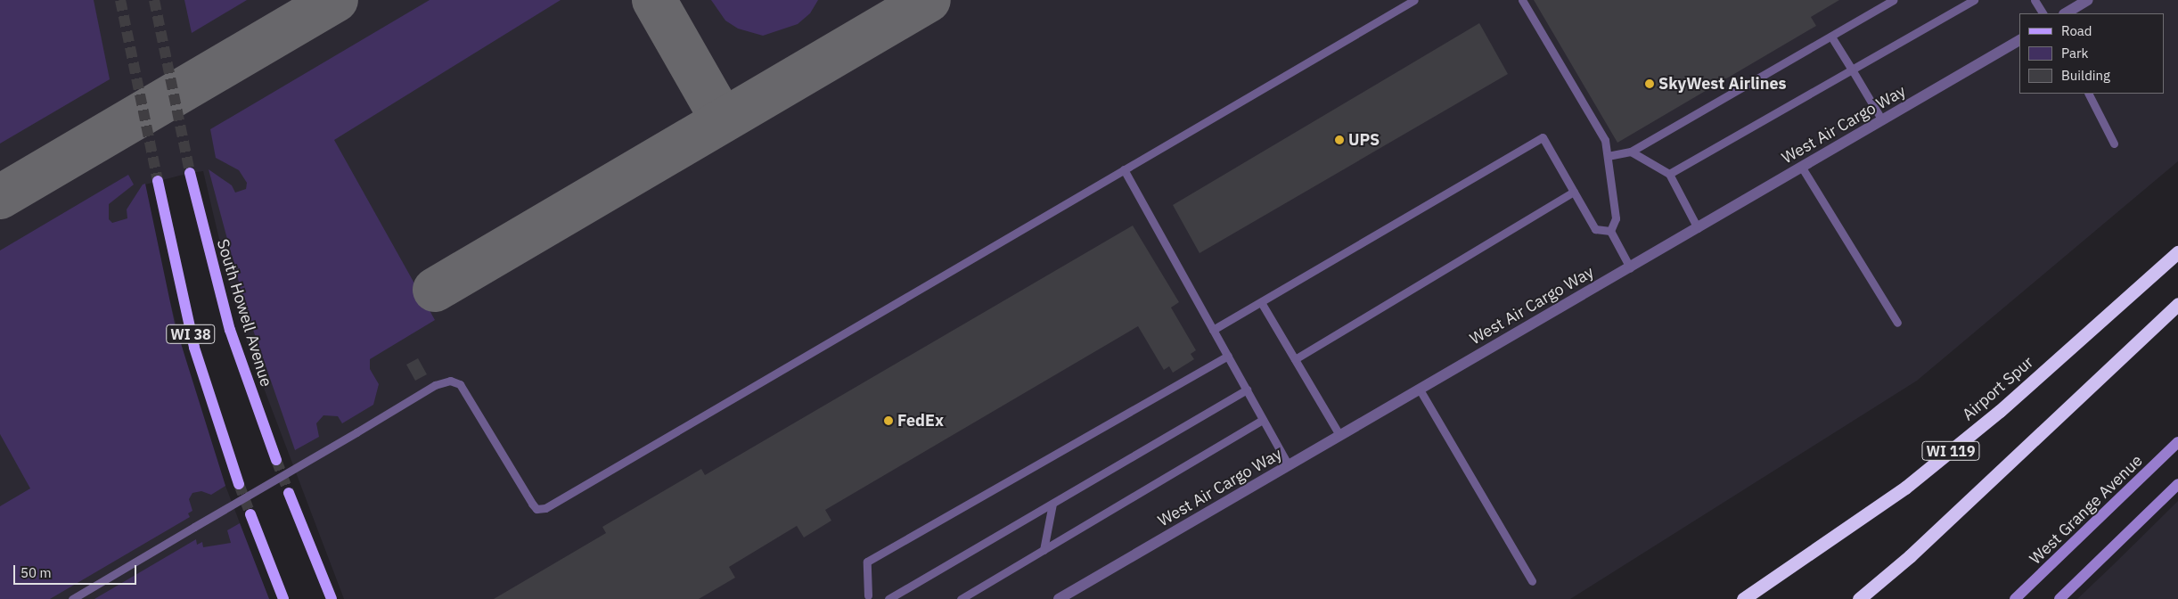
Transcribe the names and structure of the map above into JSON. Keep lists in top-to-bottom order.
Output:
{
  "streets": {
    "highway": ["Airport Spur", "WI 119"],
    "main road": ["South Howell Avenue", "WI 38"],
    "street": ["West Air Cargo Way", "West Grange Avenue"]
  },
  "places": ["SkyWest Airlines", "UPS", "FedEx"],
  "legend": ["Road", "Park", "Building"],
  "scale_bar": "50 m"
}
